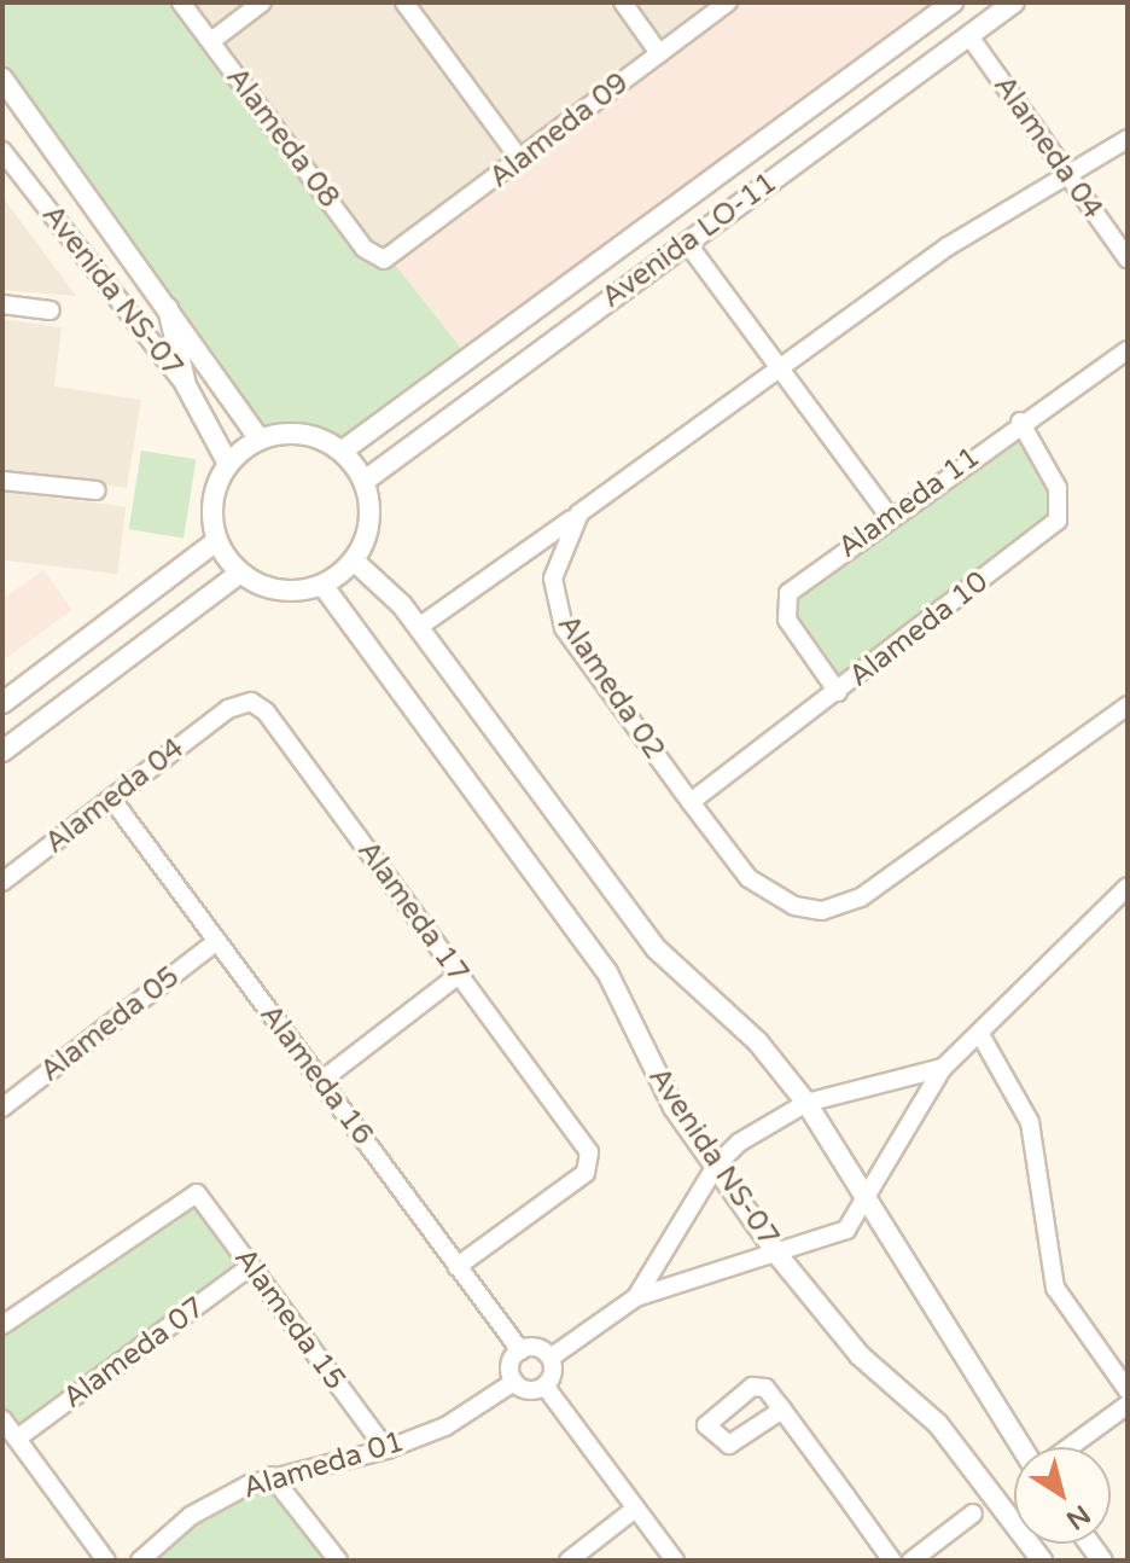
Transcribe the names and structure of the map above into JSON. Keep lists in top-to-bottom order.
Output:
{
  "streets": {
    "street": [
      "Alameda 09",
      "Alameda 08",
      "Alameda 04",
      "Avenida LO-11",
      "Avenida NS-07",
      "Alameda 11",
      "Alameda 10",
      "Alameda 02",
      "Alameda 17",
      "Alameda 05",
      "Alameda 16",
      "Alameda 15",
      "Alameda 07",
      "Alameda 01"
    ]
  },
  "crossings": [
    ["Alameda 09", "Alameda 08"],
    ["Alameda 04", "Avenida LO-11"],
    ["Alameda 04", "Alameda 17"],
    ["Alameda 04", "Alameda 16"],
    ["Avenida LO-11", "Avenida NS-07"],
    ["Alameda 11", "Alameda 10"],
    ["Alameda 10", "Alameda 02"],
    ["Alameda 17", "Alameda 16"],
    ["Alameda 05", "Alameda 16"],
    ["Alameda 15", "Alameda 07"],
    ["Alameda 15", "Alameda 01"]
  ],
  "north": "bottom right"
}
